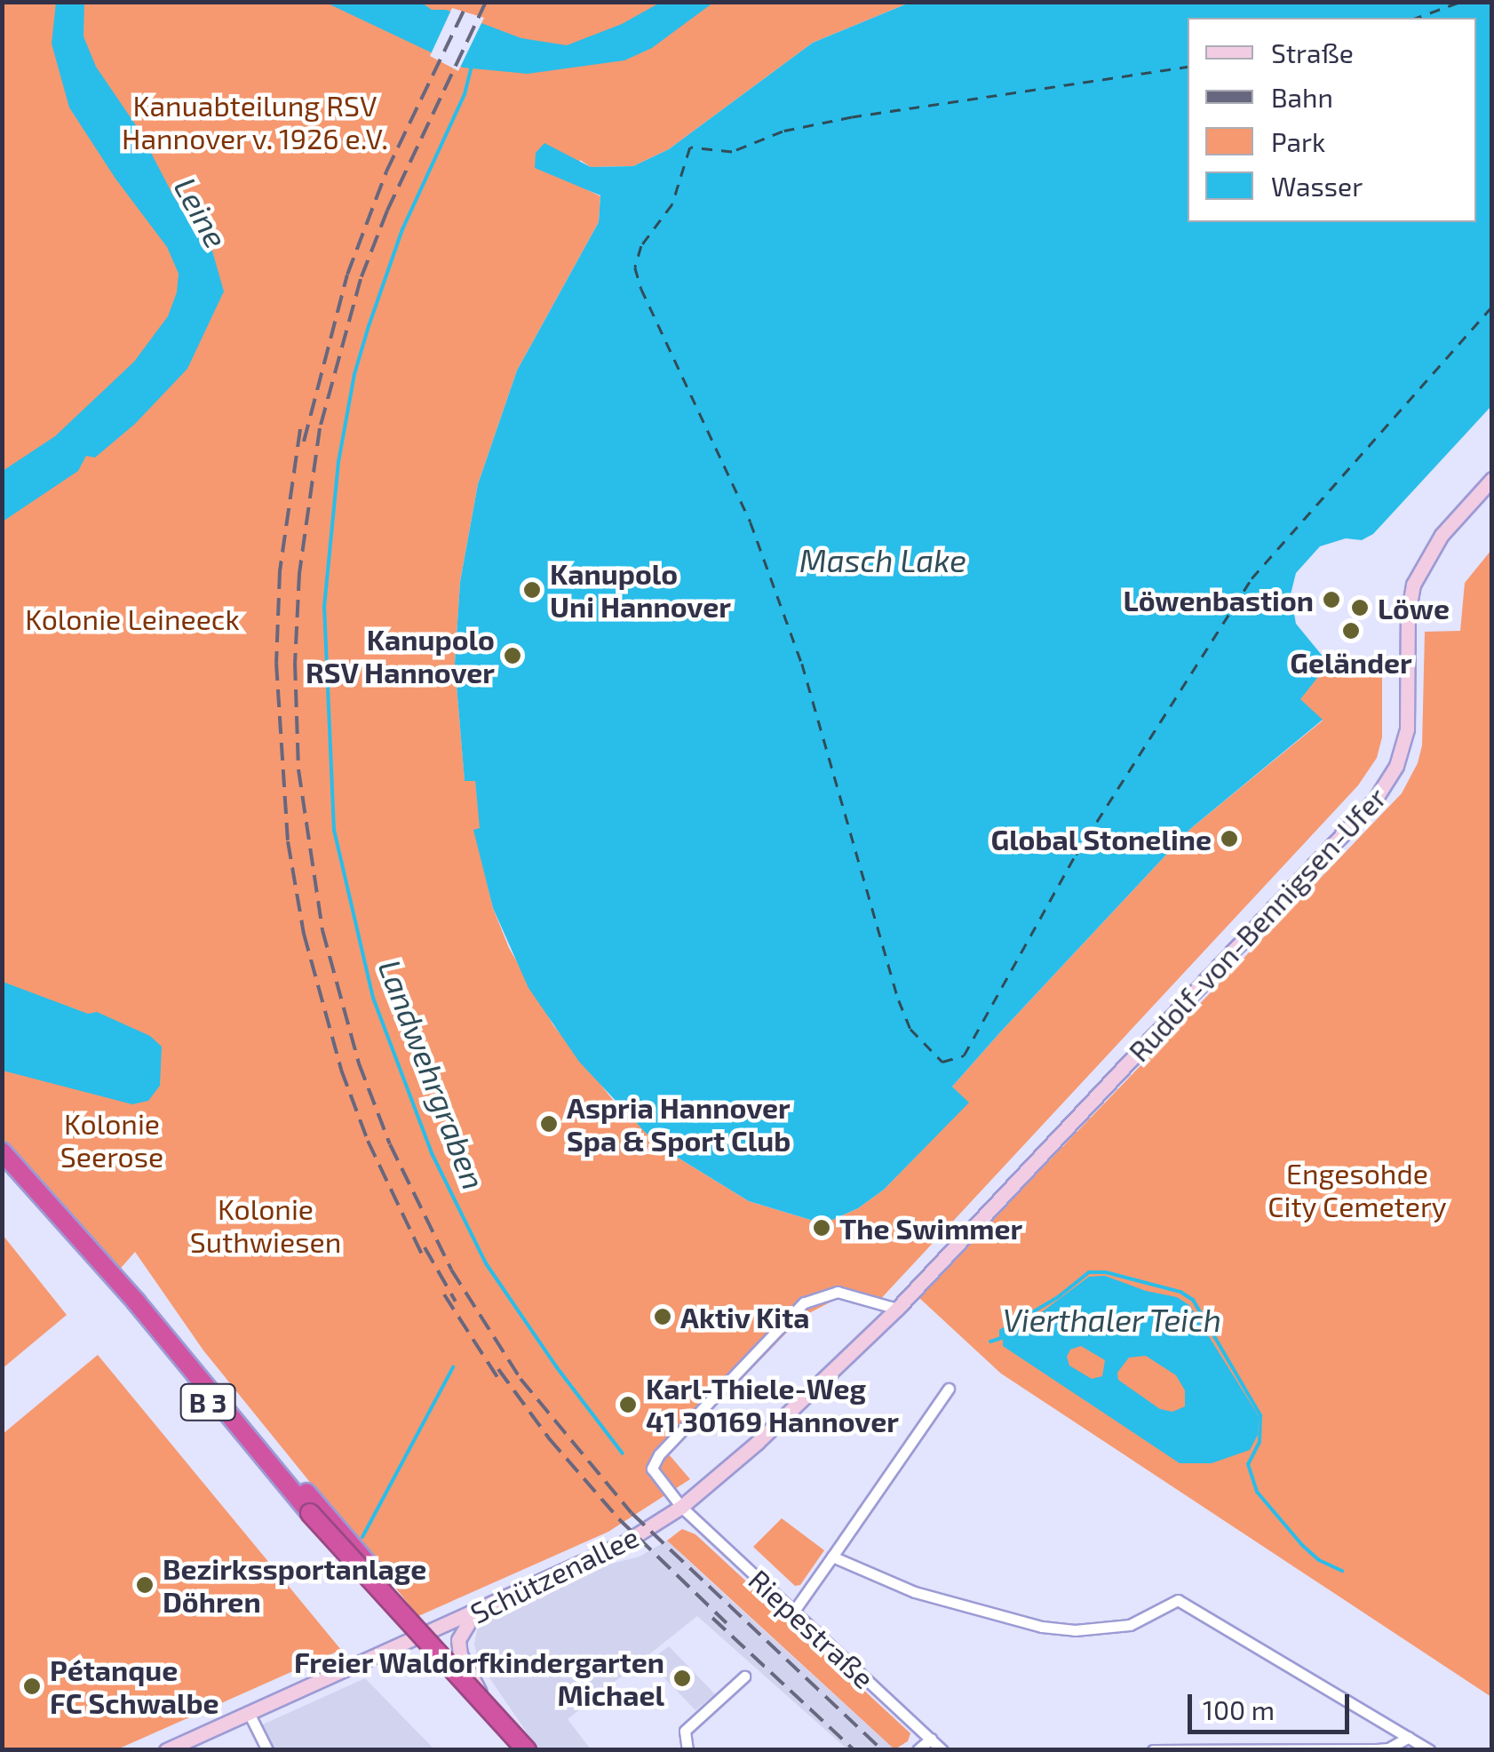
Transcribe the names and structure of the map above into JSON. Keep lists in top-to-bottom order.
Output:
{
  "streets": {
    "highway": ["B 3"],
    "street": ["Rudolf-von-Bennigsen-Ufer", "Schützenallee", "Riepestraße"]
  },
  "crossings": [
    ["Rudolf-von-Bennigsen-Ufer", "Schützenallee"],
    ["Rudolf-von-Bennigsen-Ufer", "Riepestraße"]
  ],
  "water": [
    "Leine",
    "Masch Lake",
    "Landwehrgraben",
    "Vierthaler Teich"
  ],
  "parks": [
    "Kanuabteilung RSV Hannover v. 1926 e.V.",
    "Kolonie Leineeck",
    "Kolonie Seerose",
    "Engesohde City Cemetery",
    "Kolonie Suthwiesen"
  ],
  "places": [
    "Kanupolo Uni Hannover",
    "Löwenbastion",
    "Löwe",
    "Geländer",
    "Kanupolo RSV Hannover",
    "Global Stoneline",
    "Aspria Hannover Spa & Sport Club",
    "The Swimmer",
    "Aktiv Kita",
    "Karl-Thiele-Weg 41 30169 Hannover",
    "Bezirkssportanlage Döhren",
    "Freier Waldorfkindergarten Michael",
    "Pétanque FC Schwalbe"
  ],
  "legend": [
    "Straße",
    "Bahn",
    "Park",
    "Wasser"
  ],
  "scale_bar": "100 m"
}
